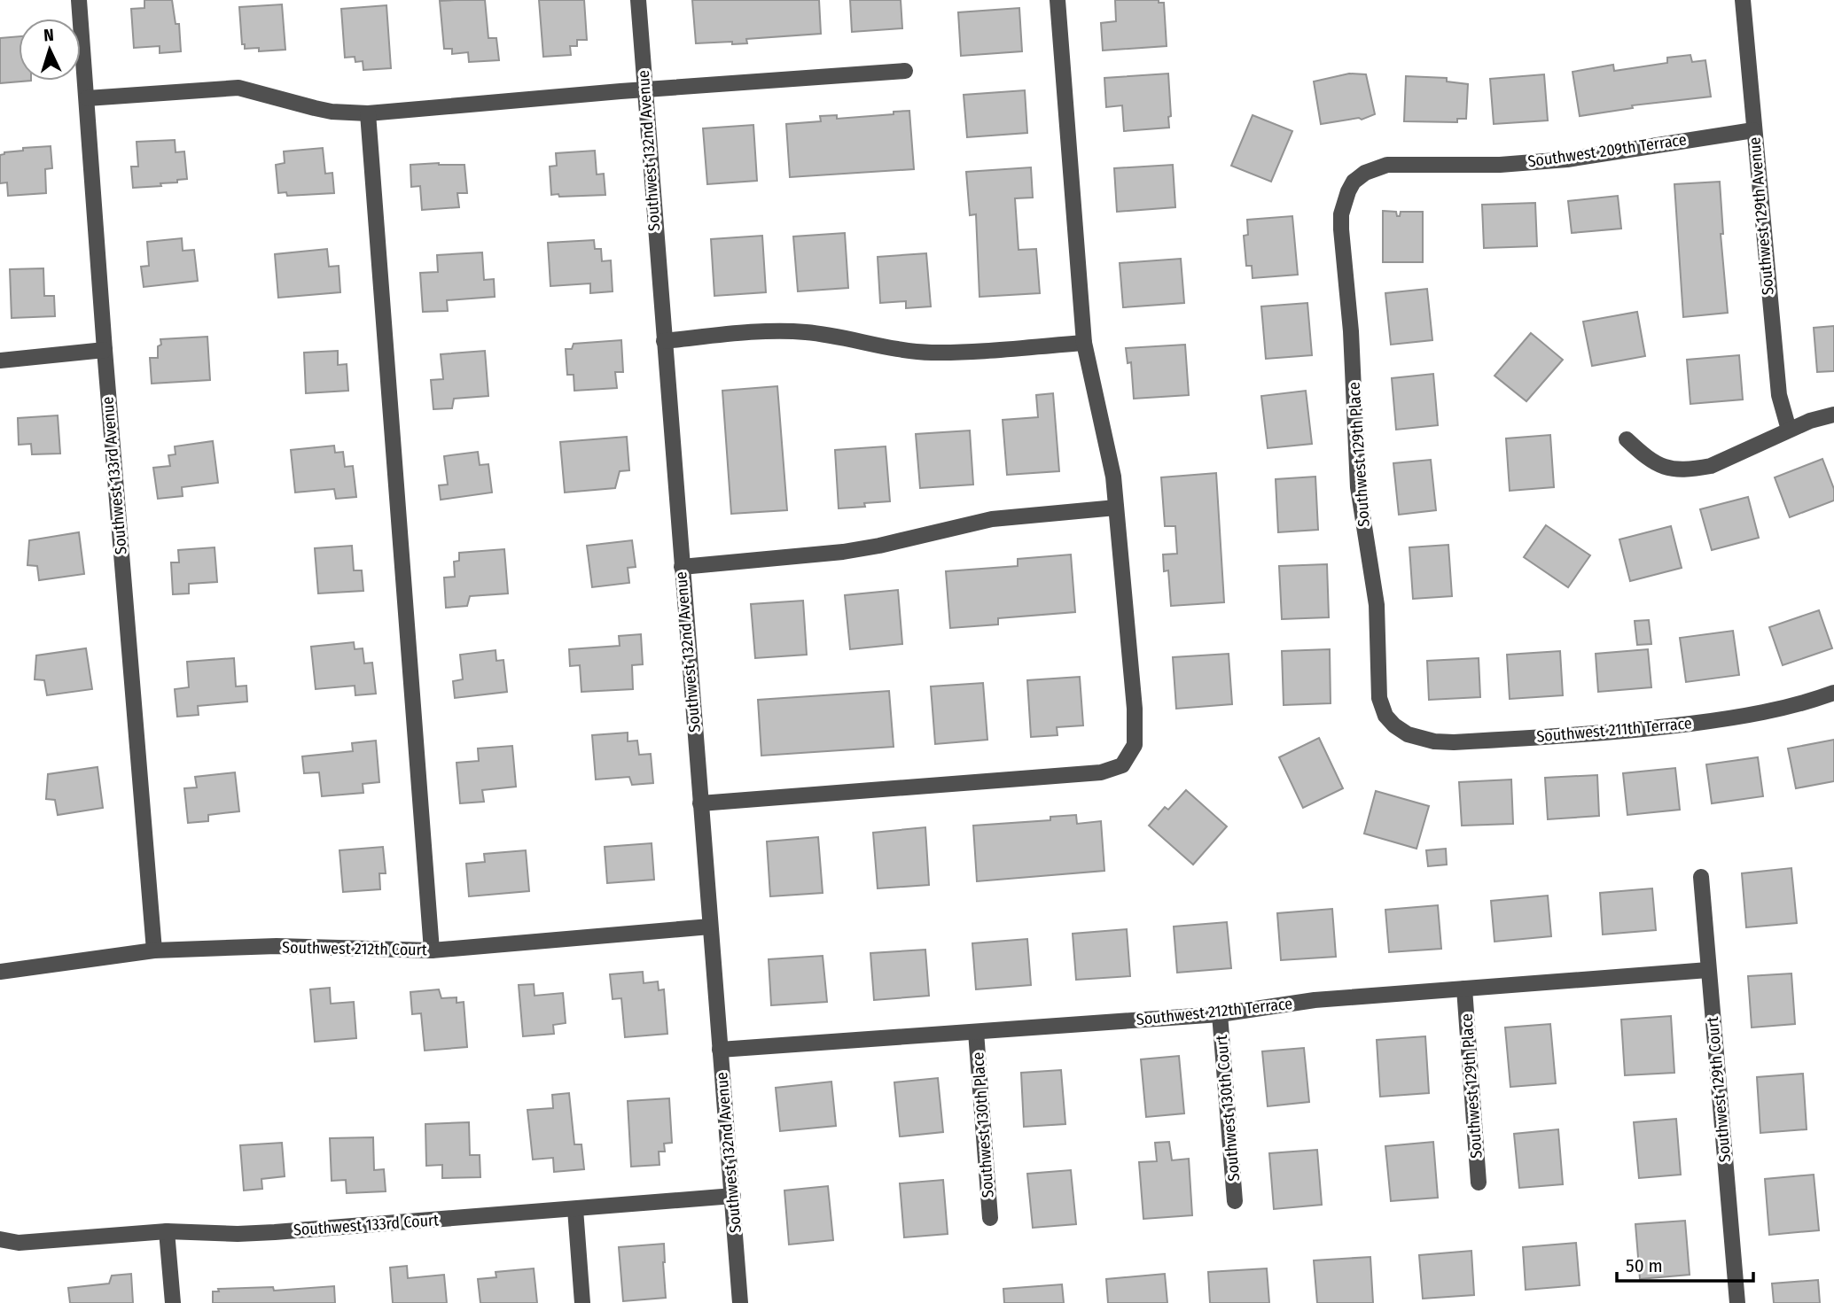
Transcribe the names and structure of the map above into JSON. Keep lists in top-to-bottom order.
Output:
{
  "streets": {
    "street": [
      "Southwest 132nd Avenue",
      "Southwest 209th Terrace",
      "Southwest 129th Avenue",
      "Southwest 129th Place",
      "Southwest 133rd Avenue",
      "Southwest 211th Terrace",
      "Southwest 212th Court",
      "Southwest 212th Terrace",
      "Southwest 129th Court",
      "Southwest 130th Court",
      "Southwest 130th Place",
      "Southwest 133rd Court"
    ]
  },
  "crossings": [
    ["Southwest 132nd Avenue", "Southwest 212th Court"],
    ["Southwest 132nd Avenue", "Southwest 212th Terrace"],
    ["Southwest 132nd Avenue", "Southwest 133rd Court"],
    ["Southwest 209th Terrace", "Southwest 129th Avenue"],
    ["Southwest 209th Terrace", "Southwest 129th Place"],
    ["Southwest 129th Place", "Southwest 211th Terrace"],
    ["Southwest 129th Place", "Southwest 212th Terrace"],
    ["Southwest 133rd Avenue", "Southwest 212th Court"],
    ["Southwest 212th Terrace", "Southwest 129th Court"],
    ["Southwest 212th Terrace", "Southwest 130th Court"],
    ["Southwest 212th Terrace", "Southwest 130th Place"]
  ],
  "scale_bar": "50 m",
  "north": "top"
}
